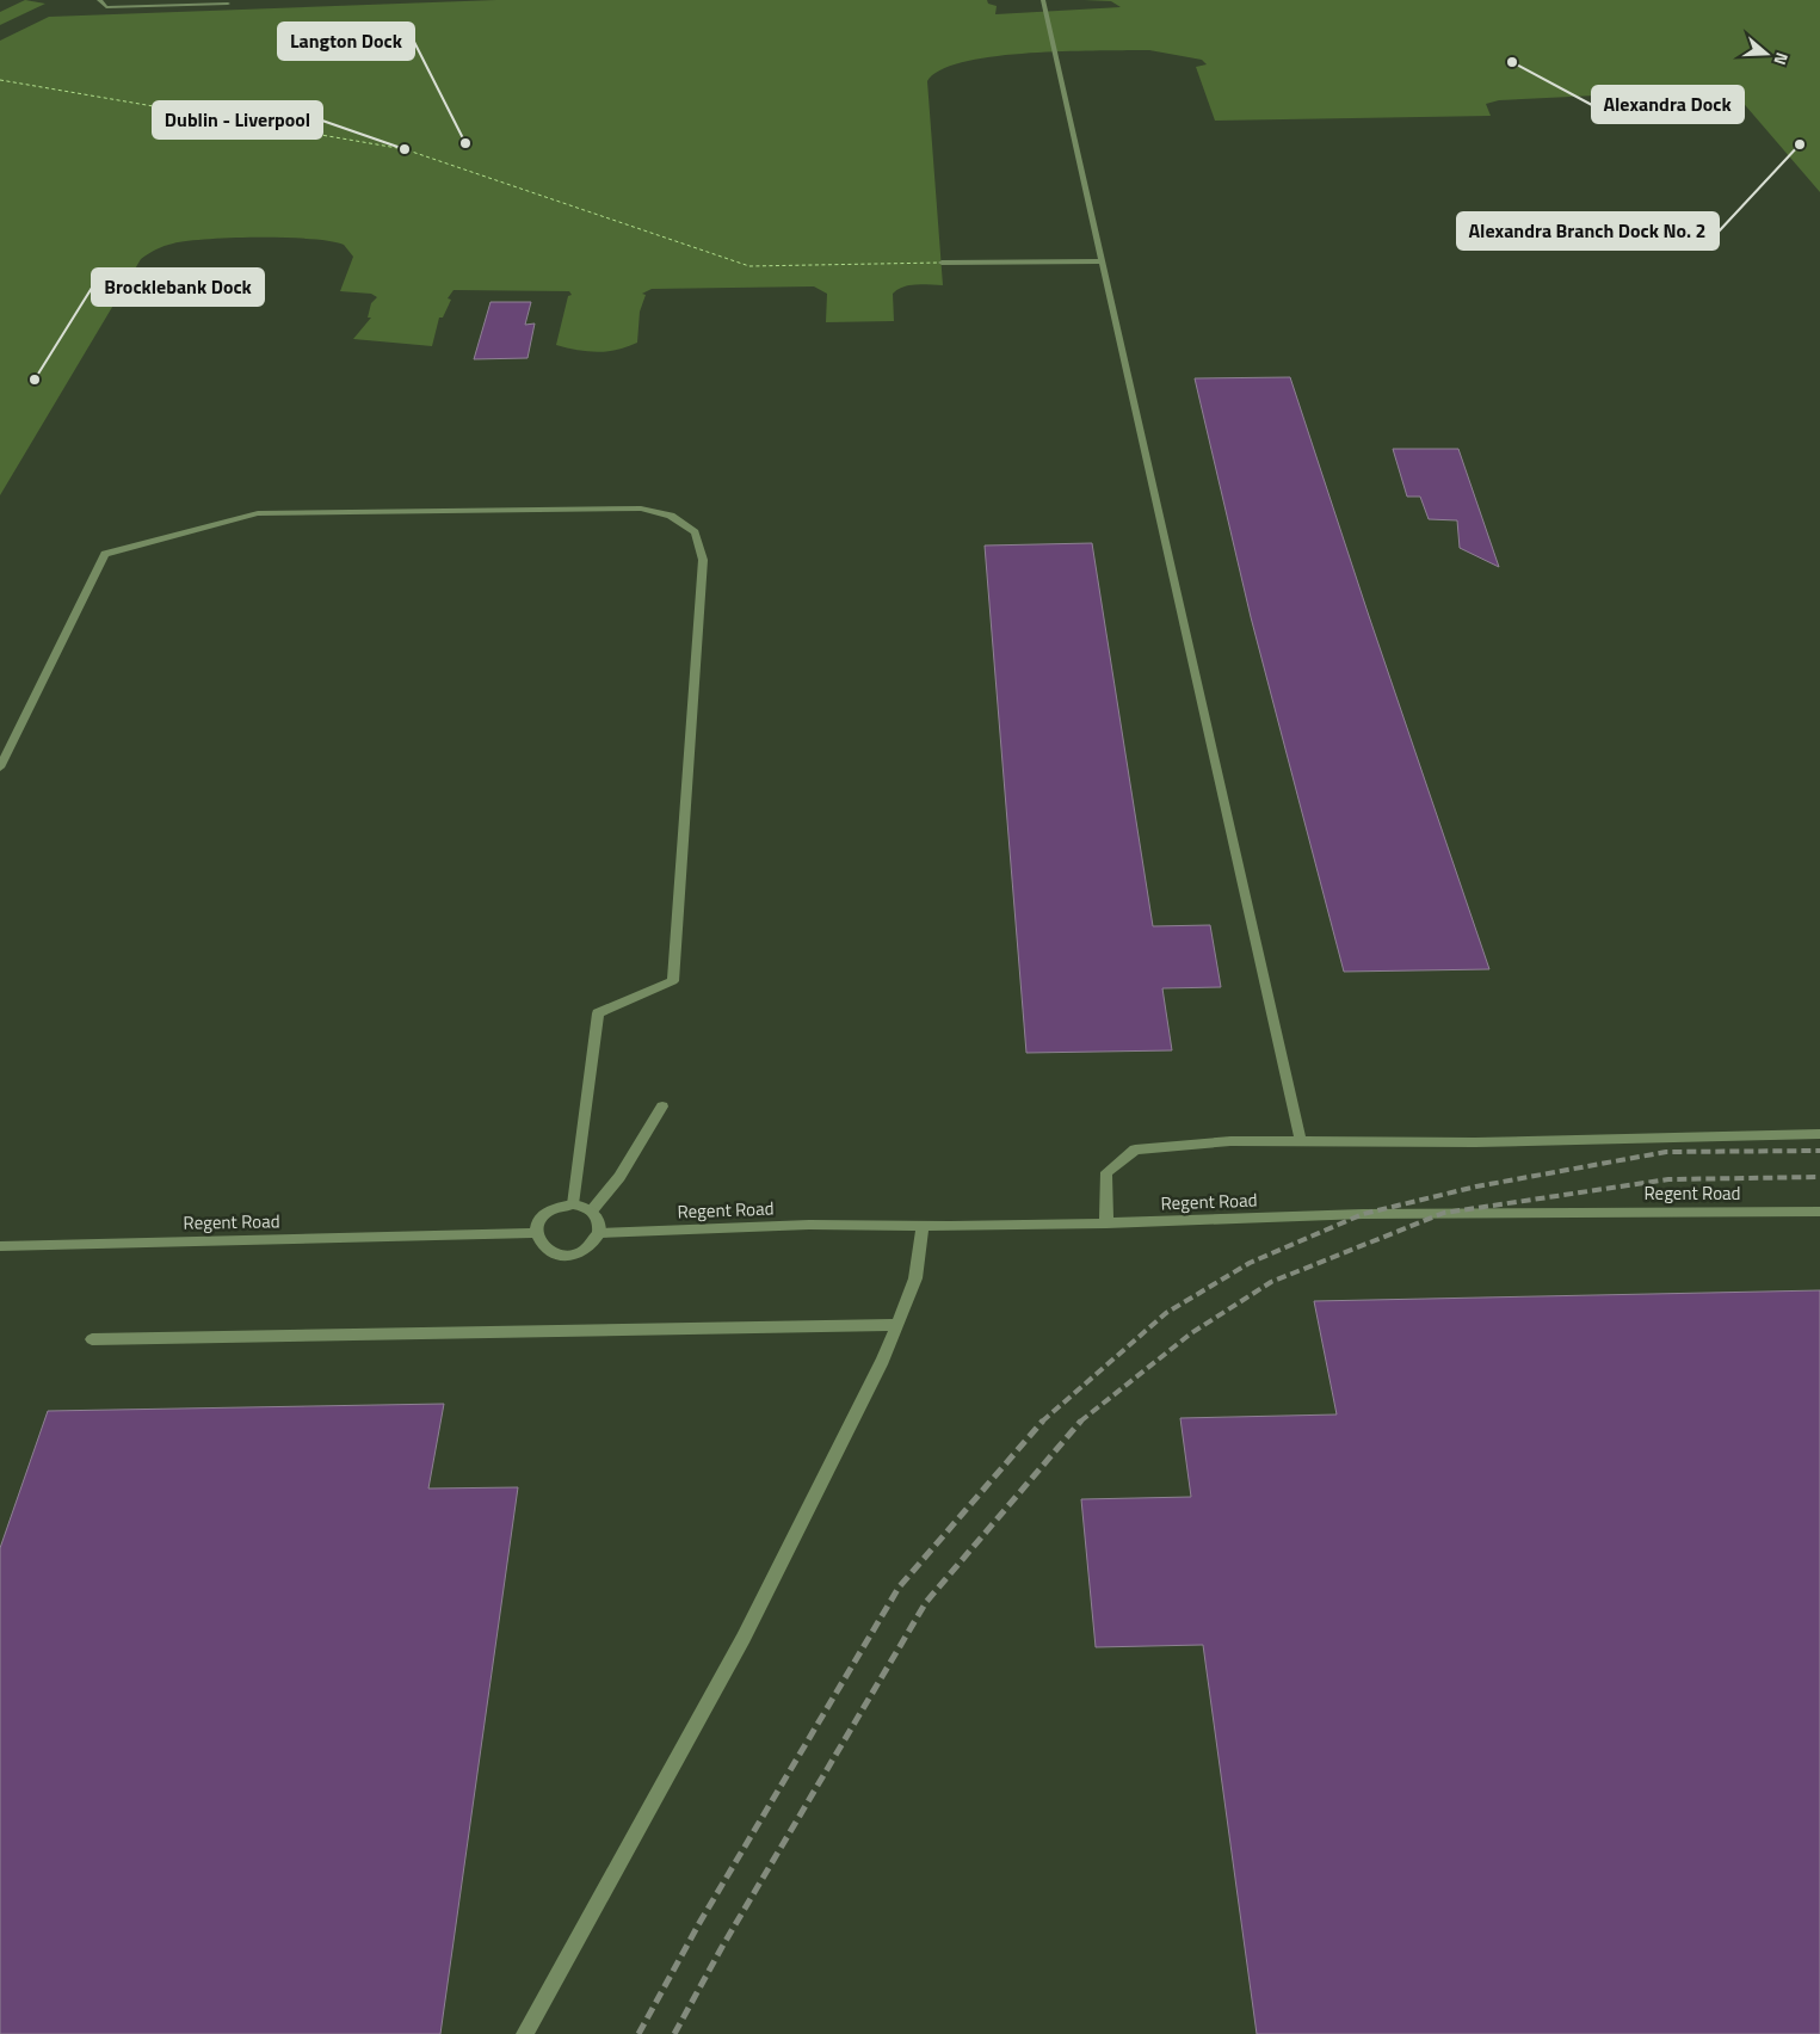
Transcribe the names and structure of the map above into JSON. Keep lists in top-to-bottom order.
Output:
{
  "streets": {
    "street": ["Regent Road"]
  },
  "places": [
    "Alexandra Dock",
    "Langton Dock",
    "Alexandra Branch Dock No. 2",
    "Dublin - Liverpool",
    "Brocklebank Dock"
  ],
  "north": "right"
}
